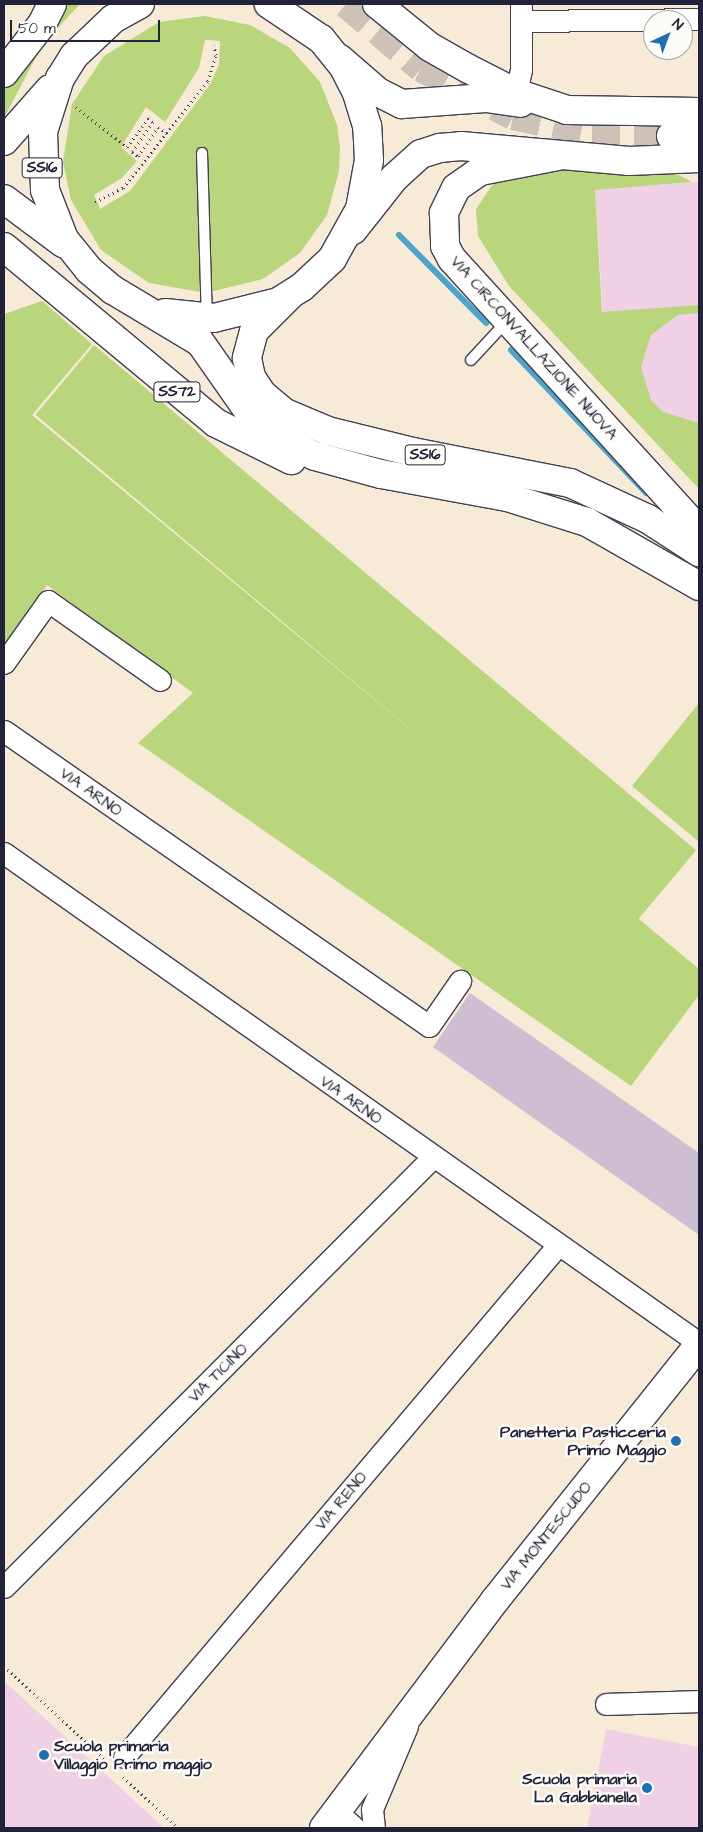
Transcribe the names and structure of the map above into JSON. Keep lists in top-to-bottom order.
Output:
{
  "streets": {
    "main road": [
      "SS16",
      "VIA CIRCONVALLAZIONE NUOVA",
      "SS72",
      "VIA MONTESCUDO"
    ],
    "street": ["VIA ARNO", "VIA TICINO", "VIA RENO"]
  },
  "crossings": [
    ["SS16", "SS72"],
    ["VIA ARNO", "VIA TICINO"],
    ["VIA ARNO", "VIA RENO"],
    ["VIA ARNO", "VIA MONTESCUDO"]
  ],
  "places": ["Panetteria Pasticceria Primo Maggio", "Scuola primaria Villaggio Primo maggio", "Scuola primaria La Gabbianella"],
  "scale_bar": "50 m",
  "north": "top right"
}
